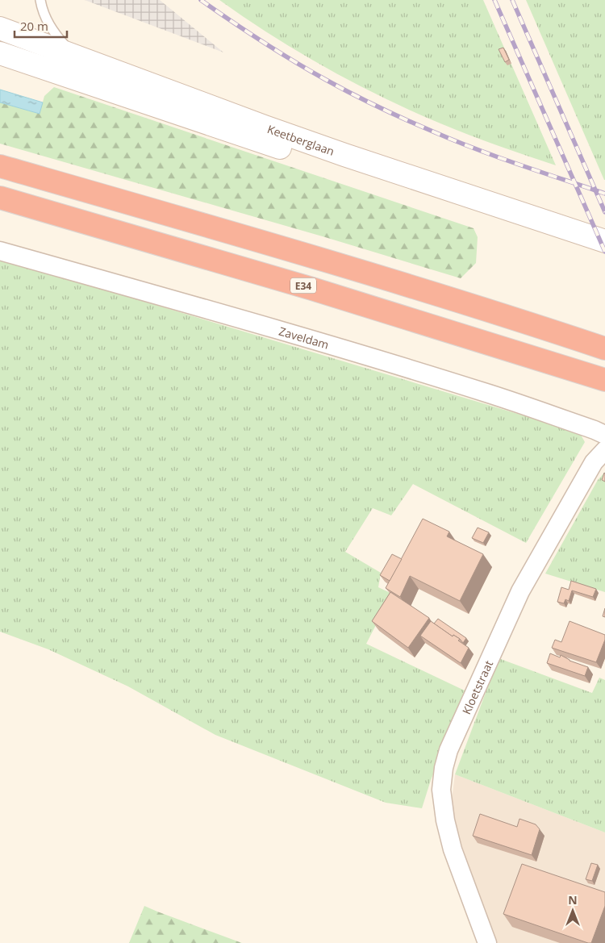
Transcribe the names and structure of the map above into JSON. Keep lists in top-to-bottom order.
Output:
{
  "streets": {
    "highway": ["E34"],
    "main road": ["Keetberglaan"],
    "street": ["Zaveldam", "Kloetstraat"]
  },
  "scale_bar": "20 m",
  "north": "top"
}
